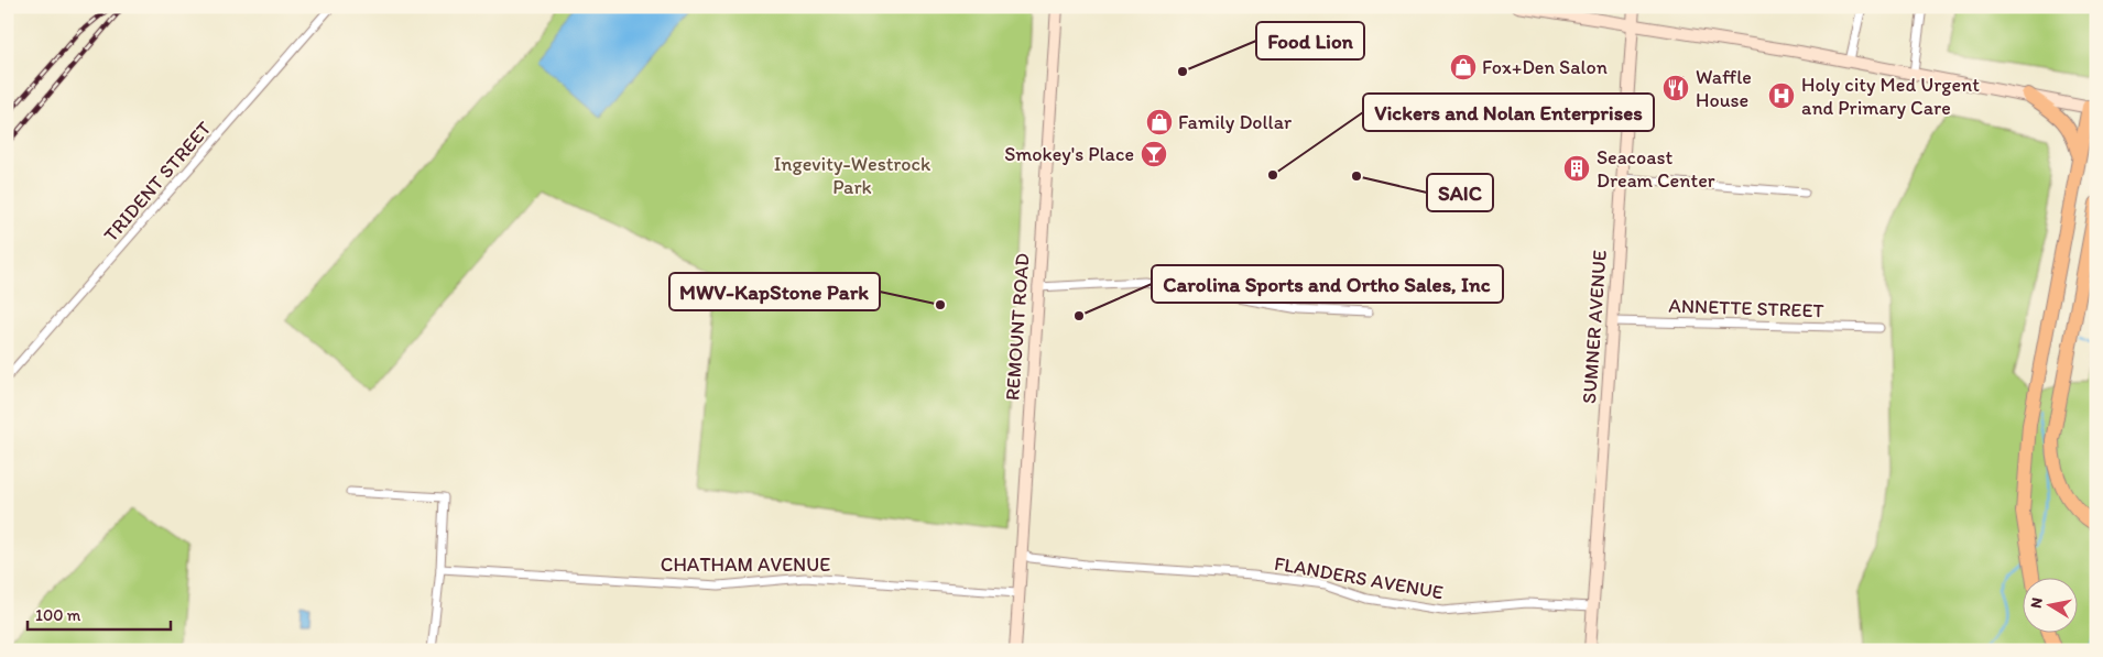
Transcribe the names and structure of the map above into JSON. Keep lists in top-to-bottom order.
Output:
{
  "streets": {
    "main road": ["REMOUNT ROAD", "SUMNER AVENUE"],
    "street": [
      "TRIDENT STREET",
      "ANNETTE STREET",
      "CHATHAM AVENUE",
      "FLANDERS AVENUE"
    ]
  },
  "crossings": [
    ["ANNETTE STREET", "SUMNER AVENUE"],
    ["REMOUNT ROAD", "CHATHAM AVENUE"],
    ["REMOUNT ROAD", "FLANDERS AVENUE"],
    ["SUMNER AVENUE", "FLANDERS AVENUE"]
  ],
  "parks": ["Ingevity-Westrock Park"],
  "places": {
    "shop": ["Fox+Den Salon", "Family Dollar"],
    "other": [
      "Food Lion",
      "Vickers and Nolan Enterprises",
      "SAIC",
      "MWV-KapStone Park",
      "Carolina Sports and Ortho Sales, Inc"
    ],
    "restaurant": ["Waffle House"],
    "hospital": ["Holy city Med Urgent and Primary Care"],
    "bar": ["Smokey's Place"],
    "building": ["Seacoast Dream Center"]
  },
  "scale_bar": "100 m",
  "north": "left"
}
